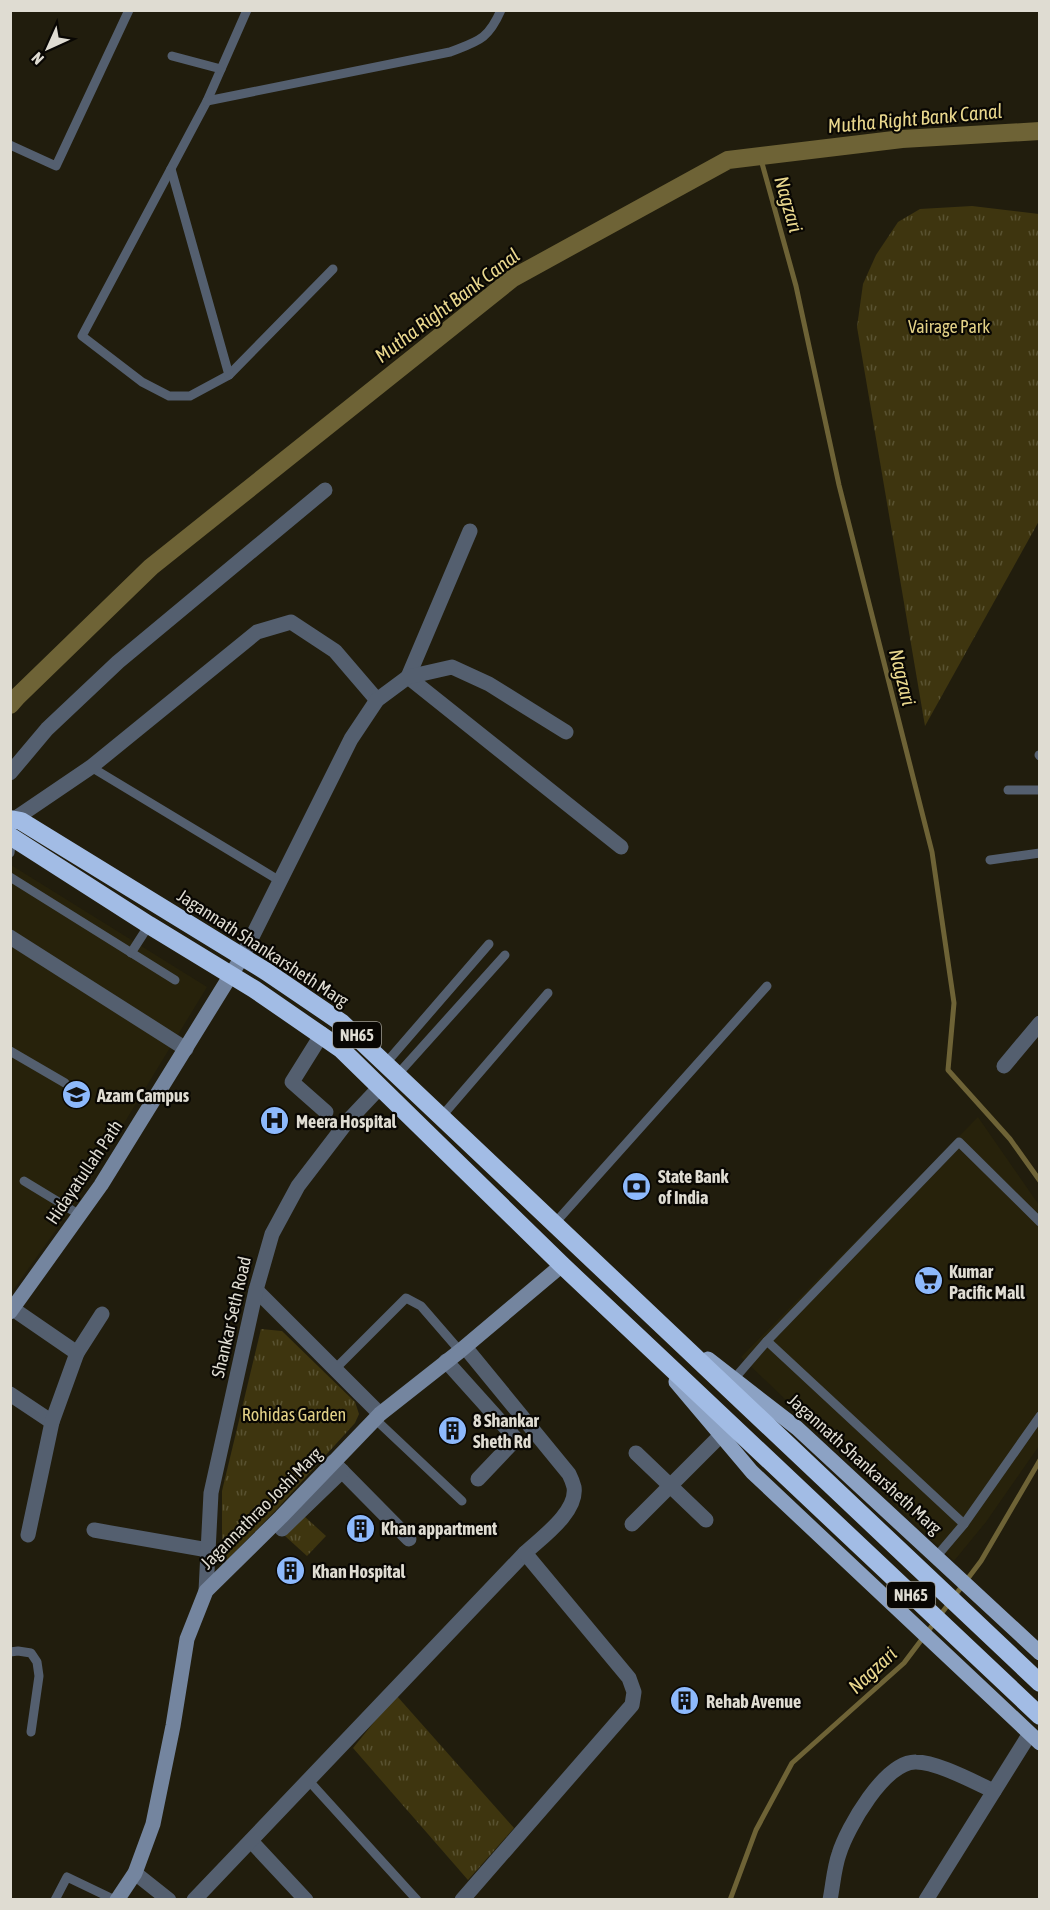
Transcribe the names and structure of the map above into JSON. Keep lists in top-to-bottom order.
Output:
{
  "streets": {
    "highway": ["Jagannath Shankarsheth Marg", "NH65"],
    "street": ["Hidayatullah Path", "Shankar Seth Road", "Jagannathrao Joshi Marg"]
  },
  "crossings": [
    ["Jagannath Shankarsheth Marg", "NH65"],
    ["Jagannath Shankarsheth Marg", "Hidayatullah Path"],
    ["NH65", "Hidayatullah Path"],
    ["NH65", "Shankar Seth Road"],
    ["NH65", "Jagannathrao Joshi Marg"],
    ["Shankar Seth Road", "Jagannathrao Joshi Marg"]
  ],
  "water": ["Mutha Right Bank Canal", "Nagzari"],
  "parks": ["Vairage Park", "Rohidas Garden"],
  "places": {
    "school or university": ["Azam Campus"],
    "hospital": ["Meera Hospital"],
    "bank": ["State Bank of India"],
    "supermarket": ["Kumar Pacific Mall"],
    "building": [
      "8 Shankar Sheth Rd",
      "Khan appartment",
      "Khan Hospital",
      "Rehab Avenue"
    ]
  },
  "north": "bottom left"
}
